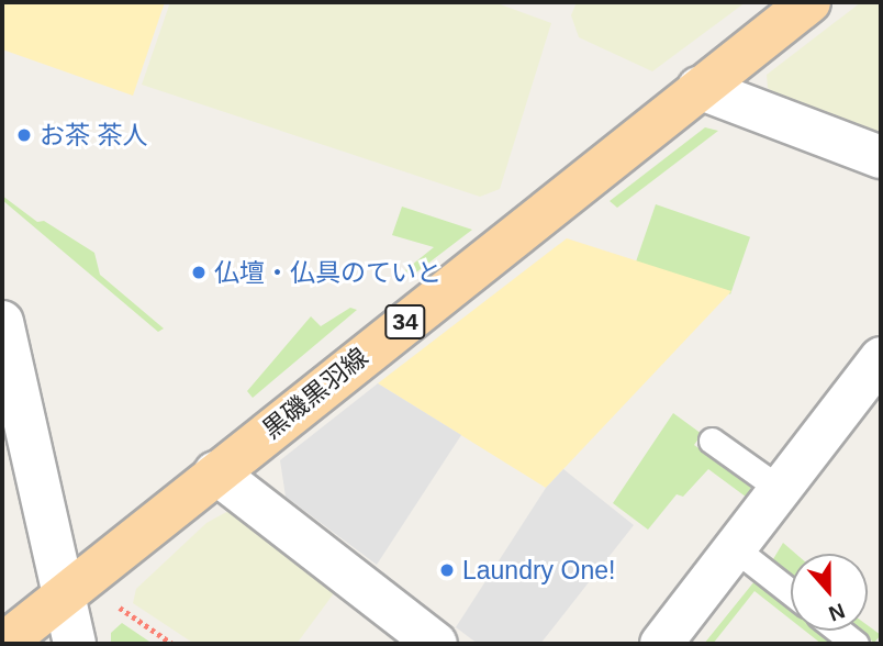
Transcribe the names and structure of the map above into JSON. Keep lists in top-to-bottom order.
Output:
{
  "streets": {
    "main road": ["34", "黒磯黒羽線"]
  },
  "places": ["お茶 茶人", "仏壇・仏具のていと", "Laundry One!"],
  "north": "bottom"
}
